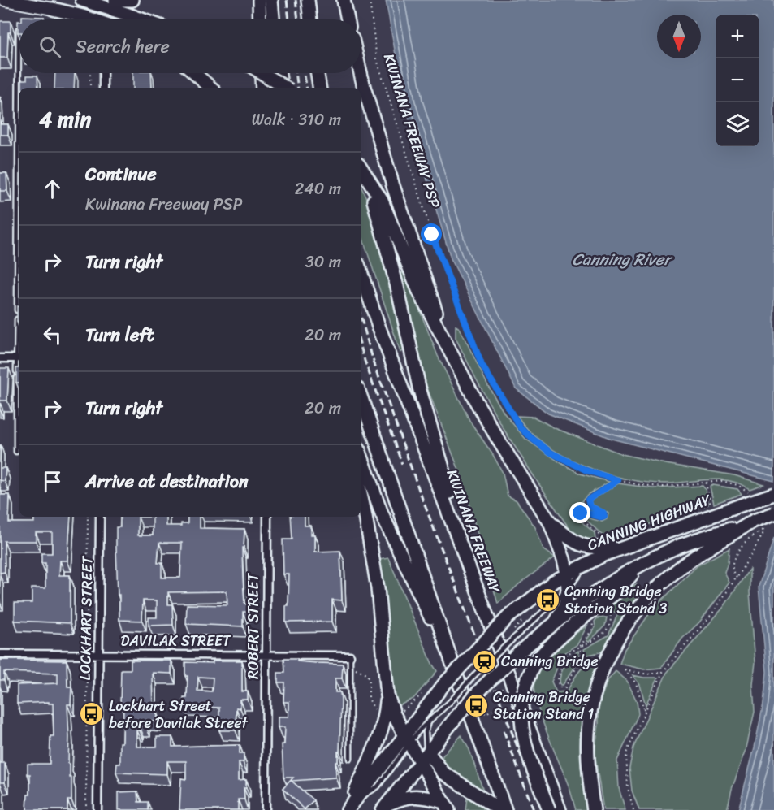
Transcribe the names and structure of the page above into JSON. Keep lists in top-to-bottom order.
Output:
{
  "streets": {
    "highway": ["CANNING HIGHWAY", "KWINANA FREEWAY"],
    "street": ["LOCKHART STREET", "ROBERT STREET", "DAVILAK STREET"],
    "path": ["KWINANA FREEWAY PSP"]
  },
  "crossings": [
    ["KWINANA FREEWAY PSP", "CANNING HIGHWAY"],
    ["LOCKHART STREET", "DAVILAK STREET"],
    ["ROBERT STREET", "DAVILAK STREET"]
  ],
  "water": ["Canning River"],
  "places": {
    "bus stop": ["Canning Bridge Station Stand 3", "Canning Bridge Station Stand 1", "Lockhart Street before Davilak Street"],
    "station": ["Canning Bridge"]
  },
  "north": "bottom",
  "page": {
    "map_buttons": ["+", "−"],
    "search": "Search here",
    "heading": ["4 min", "Walk · 310 m"],
    "list": [
      ["Continue", "Kwinana Freeway PSP", "240 m"],
      ["Turn right", "30 m"],
      ["Turn left", "20 m"],
      ["Turn right", "20 m"],
      "Arrive at destination"
    ]
  }
}
